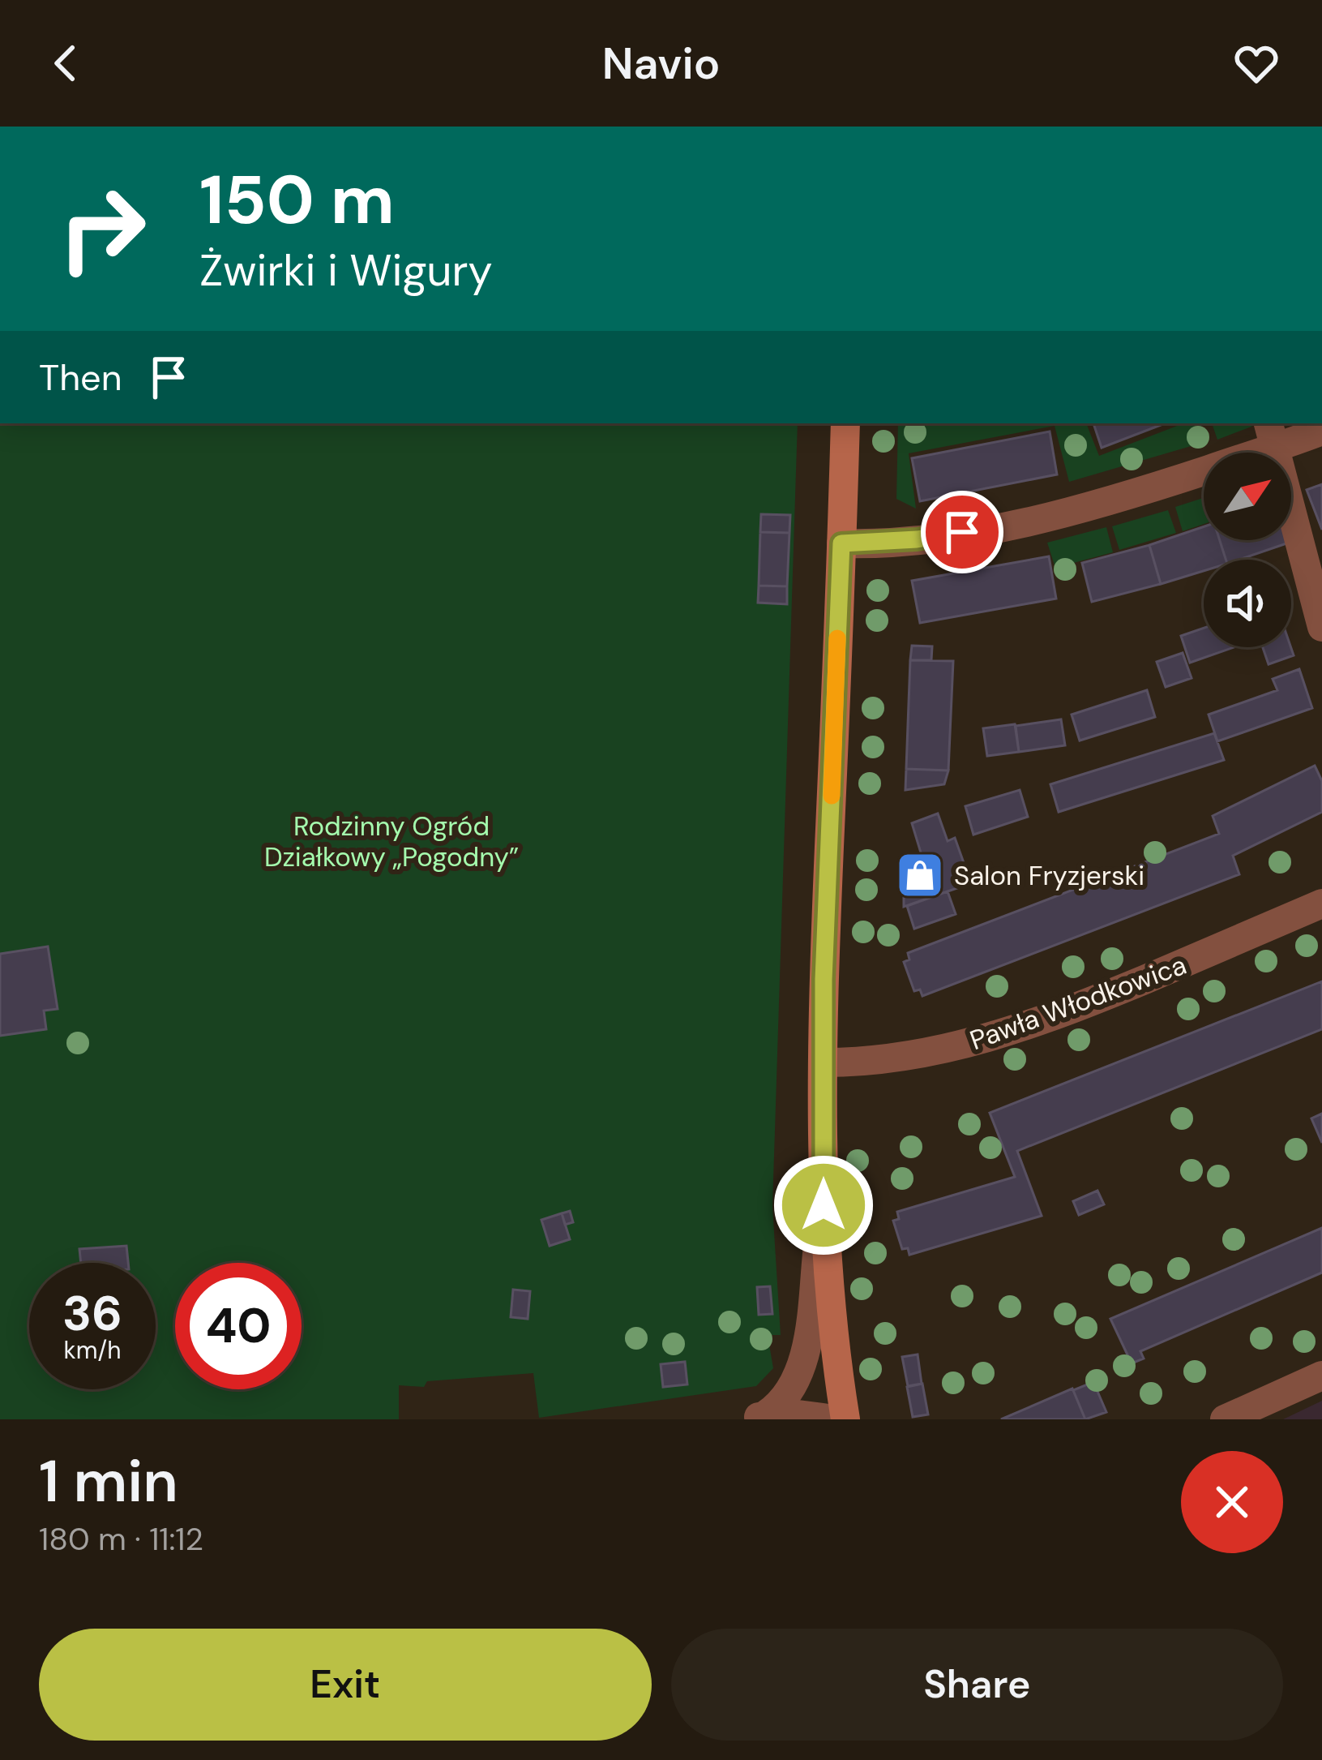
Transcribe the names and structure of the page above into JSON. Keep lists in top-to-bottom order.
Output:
{
  "streets": {
    "street": ["Pawła Włodkowica"]
  },
  "parks": ["Rodzinny Ogród Działkowy „Pogodny”"],
  "places": {
    "shop": ["Salon Fryzjerski"]
  },
  "north": "top right",
  "page": {
    "header": "Navio",
    "turn": ["150 m", "Żwirki i Wigury"],
    "then": "Then",
    "speed": "36 km/h",
    "limit": "40",
    "heading": ["1 min", "180 m · 11:12"],
    "buttons": ["Exit", "Share"]
  }
}
